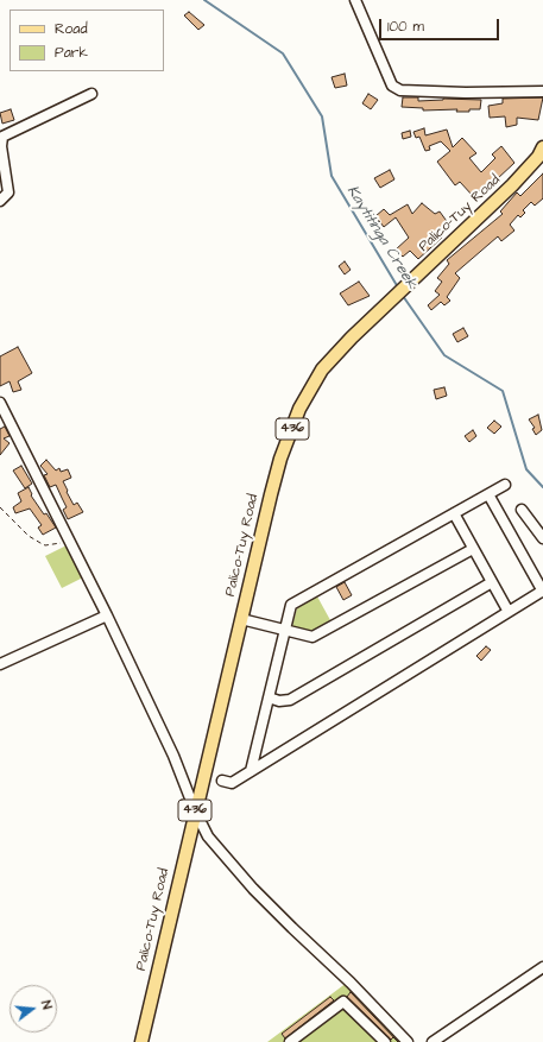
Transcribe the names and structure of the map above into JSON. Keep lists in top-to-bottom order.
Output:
{
  "streets": {
    "main road": ["Palico-Tuy Road", "436"]
  },
  "water": ["Kaytitinga Creek"],
  "legend": ["Road", "Park"],
  "scale_bar": "100 m",
  "north": "right"
}
